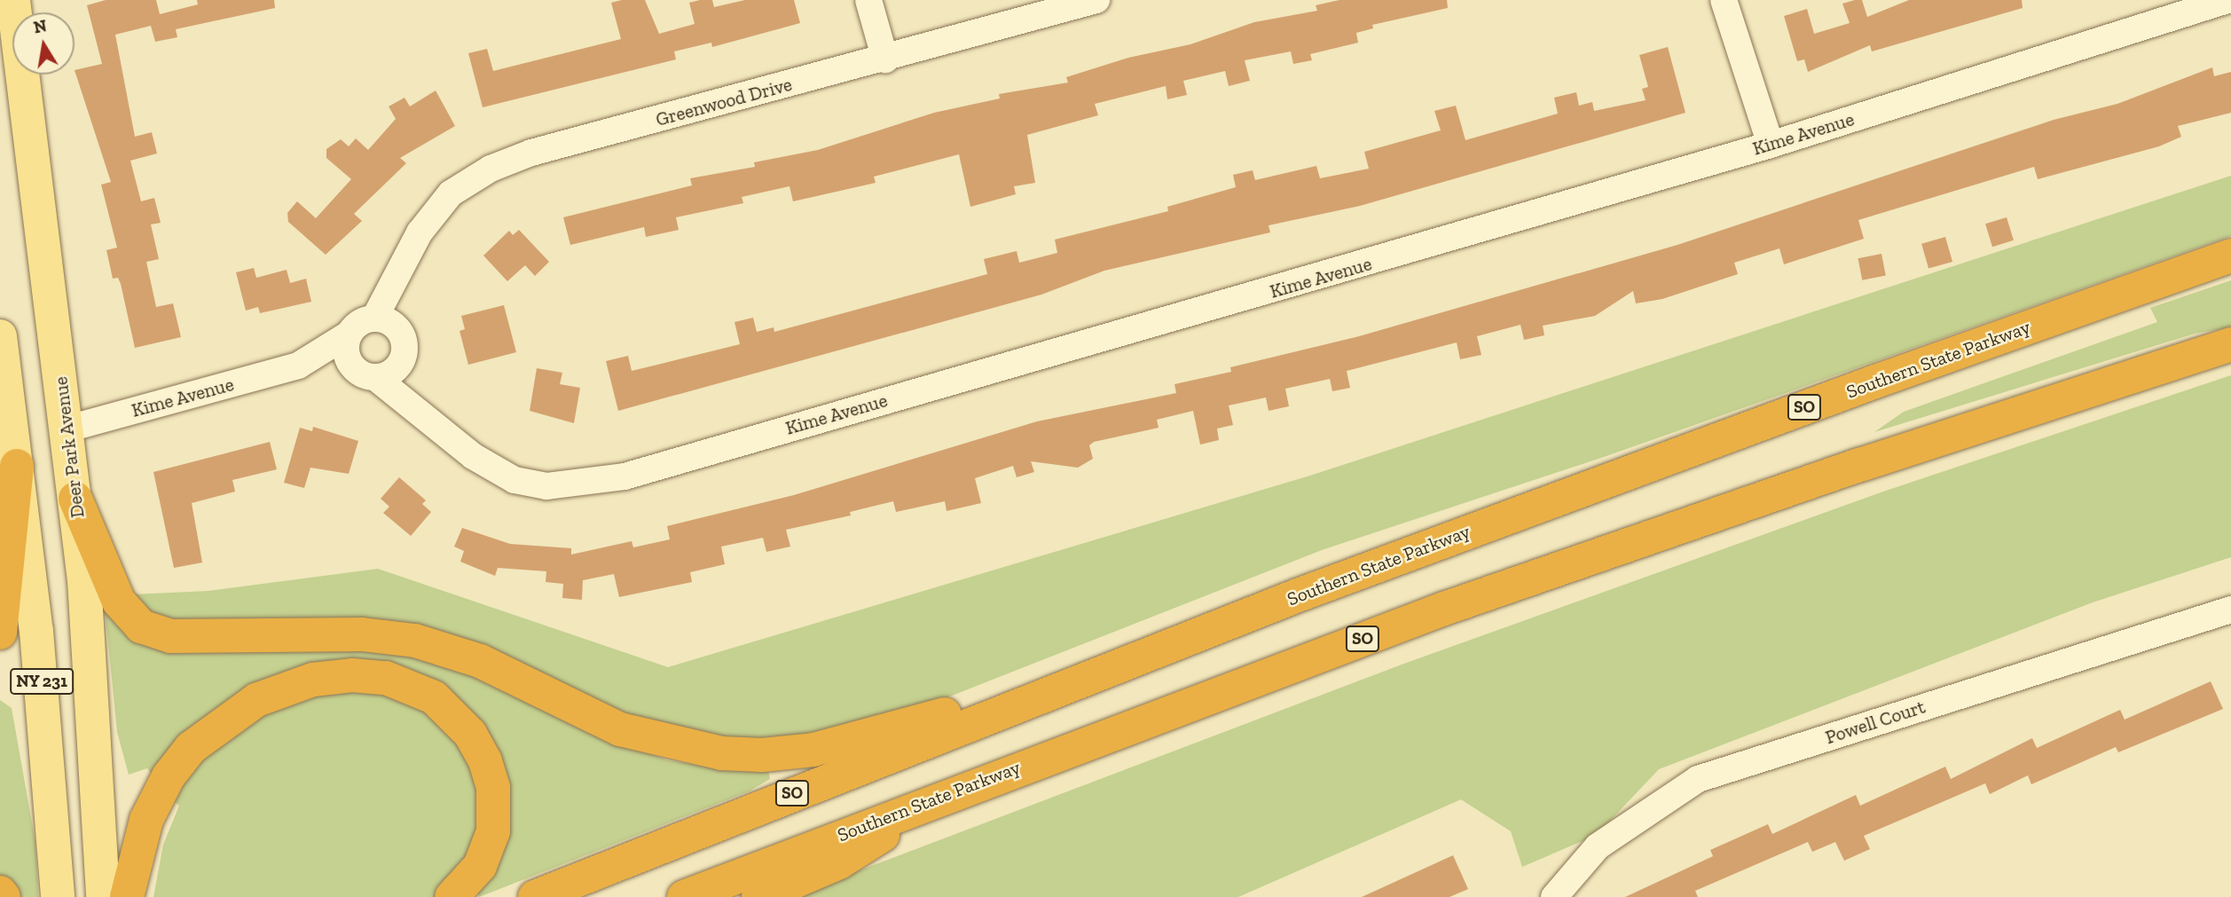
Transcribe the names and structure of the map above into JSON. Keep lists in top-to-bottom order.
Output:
{
  "streets": {
    "highway": ["Southern State Parkway", "SO"],
    "main road": ["Deer Park Avenue", "NY 231"],
    "street": ["Greenwood Drive", "Kime Avenue", "Powell Court"]
  },
  "crossings": [
    ["Greenwood Drive", "Kime Avenue"],
    ["Kime Avenue", "Deer Park Avenue"]
  ],
  "north": "top"
}
